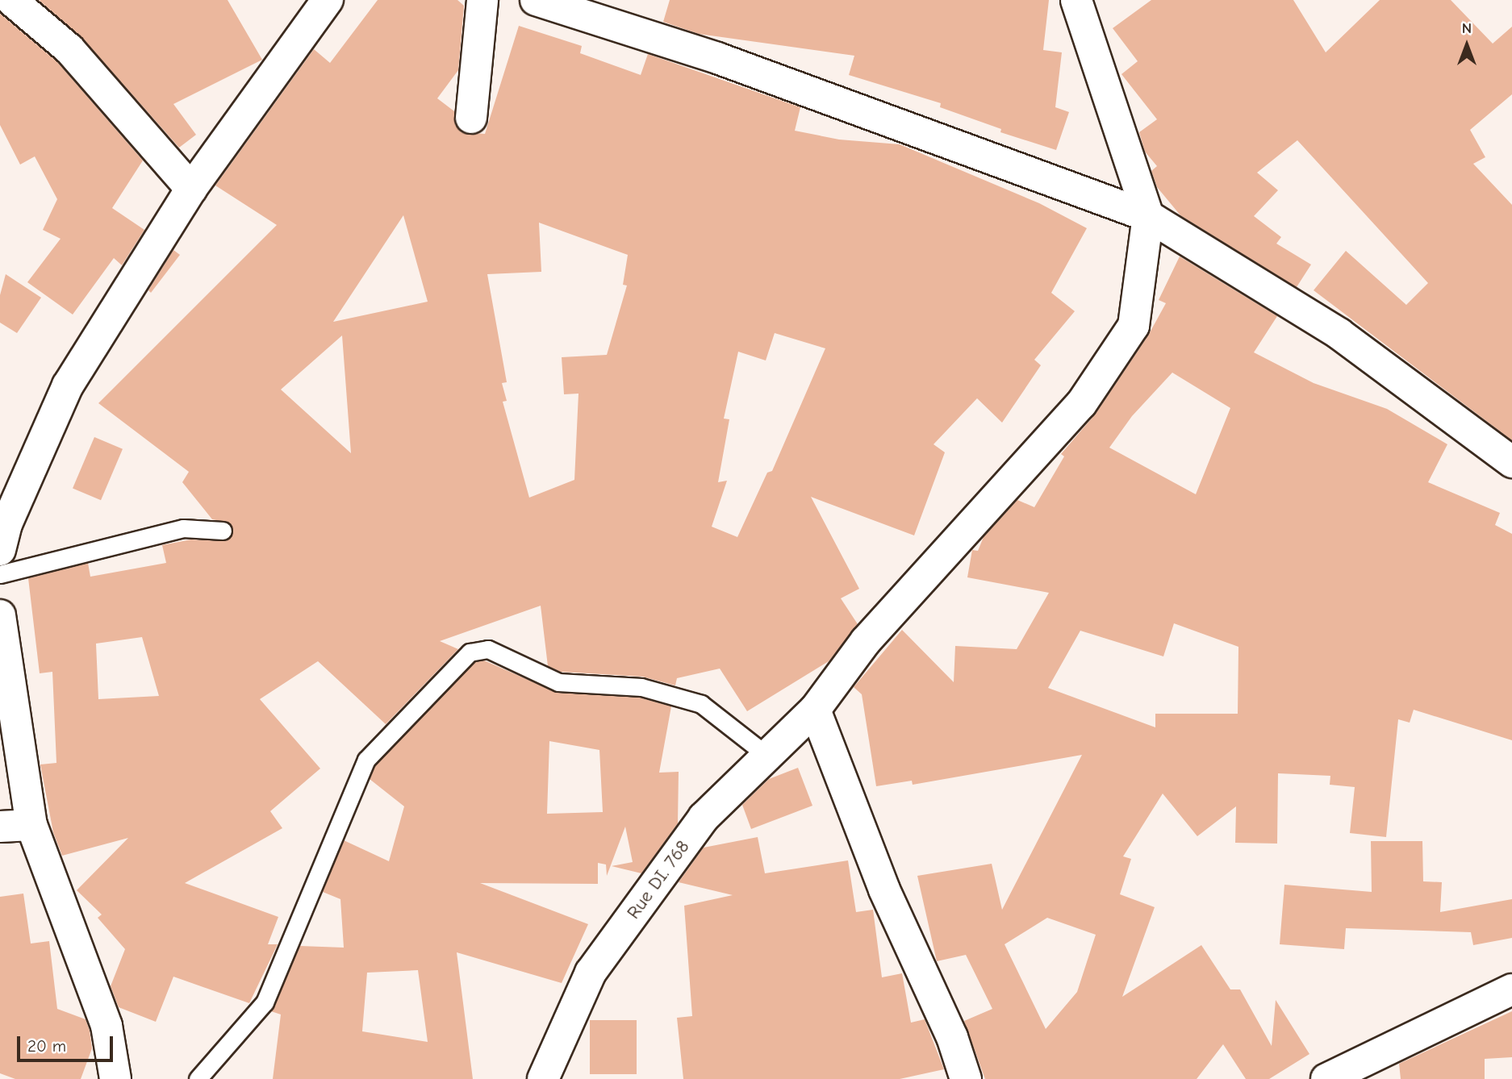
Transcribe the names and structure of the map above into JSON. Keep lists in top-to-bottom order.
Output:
{
  "streets": {
    "street": ["Rue DI. 768"]
  },
  "scale_bar": "20 m",
  "north": "top"
}
